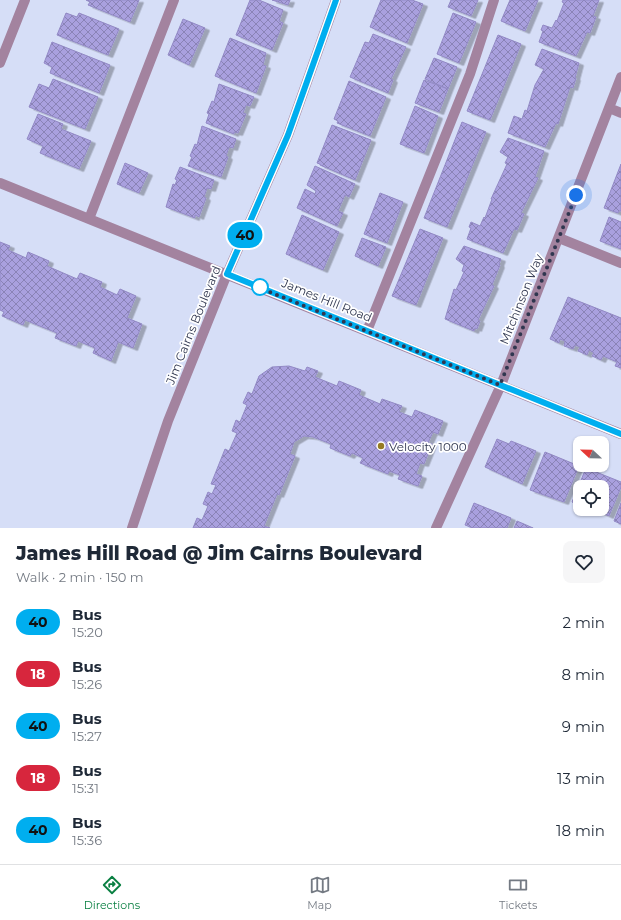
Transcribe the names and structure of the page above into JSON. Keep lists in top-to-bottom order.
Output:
{
  "streets": {
    "street": ["Mitchinson Way", "James Hill Road", "Jim Cairns Boulevard"]
  },
  "crossings": [
    ["Mitchinson Way", "James Hill Road"],
    ["James Hill Road", "Jim Cairns Boulevard"]
  ],
  "places": ["Velocity 1000"],
  "lines": ["bus line 40"],
  "north": "left",
  "page": {
    "on_map": "40",
    "heading": ["James Hill Road @ Jim Cairns Boulevard", "Walk · 2 min · 150 m"],
    "list": [
      {
        "mark": "40",
        "name": "Bus",
        "note": "15:20",
        "value": "2 min"
      },
      {
        "mark": "18",
        "name": "Bus",
        "note": "15:26",
        "value": "8 min"
      },
      {
        "mark": "40",
        "name": "Bus",
        "note": "15:27",
        "value": "9 min"
      },
      {
        "mark": "18",
        "name": "Bus",
        "note": "15:31",
        "value": "13 min"
      },
      {
        "mark": "40",
        "name": "Bus",
        "note": "15:36",
        "value": "18 min"
      }
    ],
    "tabs": ["Directions", "Map", "Tickets"]
  }
}
